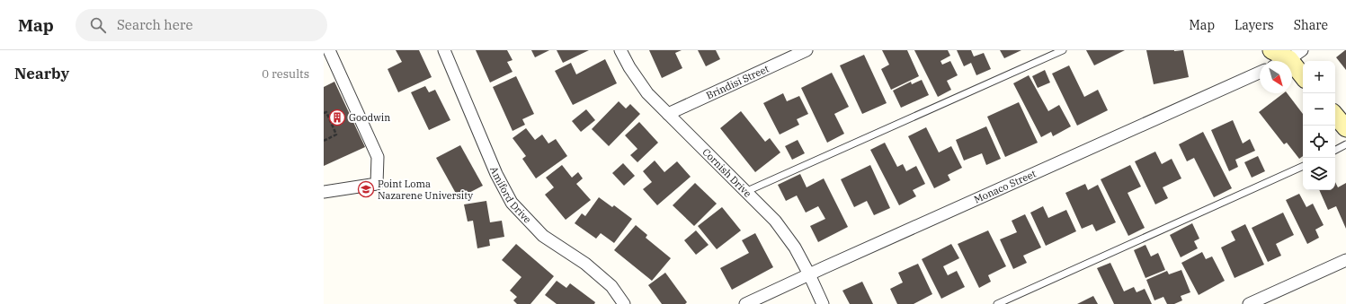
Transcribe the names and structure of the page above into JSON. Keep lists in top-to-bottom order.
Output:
{
  "streets": {
    "street": [
      "Brindisi Street",
      "Cornish Drive",
      "Monaco Street",
      "Amiford Drive"
    ]
  },
  "crossings": [
    ["Brindisi Street", "Cornish Drive"],
    ["Cornish Drive", "Monaco Street"]
  ],
  "places": {
    "building": ["Goodwin"],
    "school or university": ["Point Loma Nazarene University"]
  },
  "north": "bottom right",
  "page": {
    "header": "Map",
    "search": "Search here",
    "nav": ["Map", "Layers", "Share"],
    "heading": ["Nearby", "0 results"],
    "map_buttons": ["+", "−"]
  }
}
